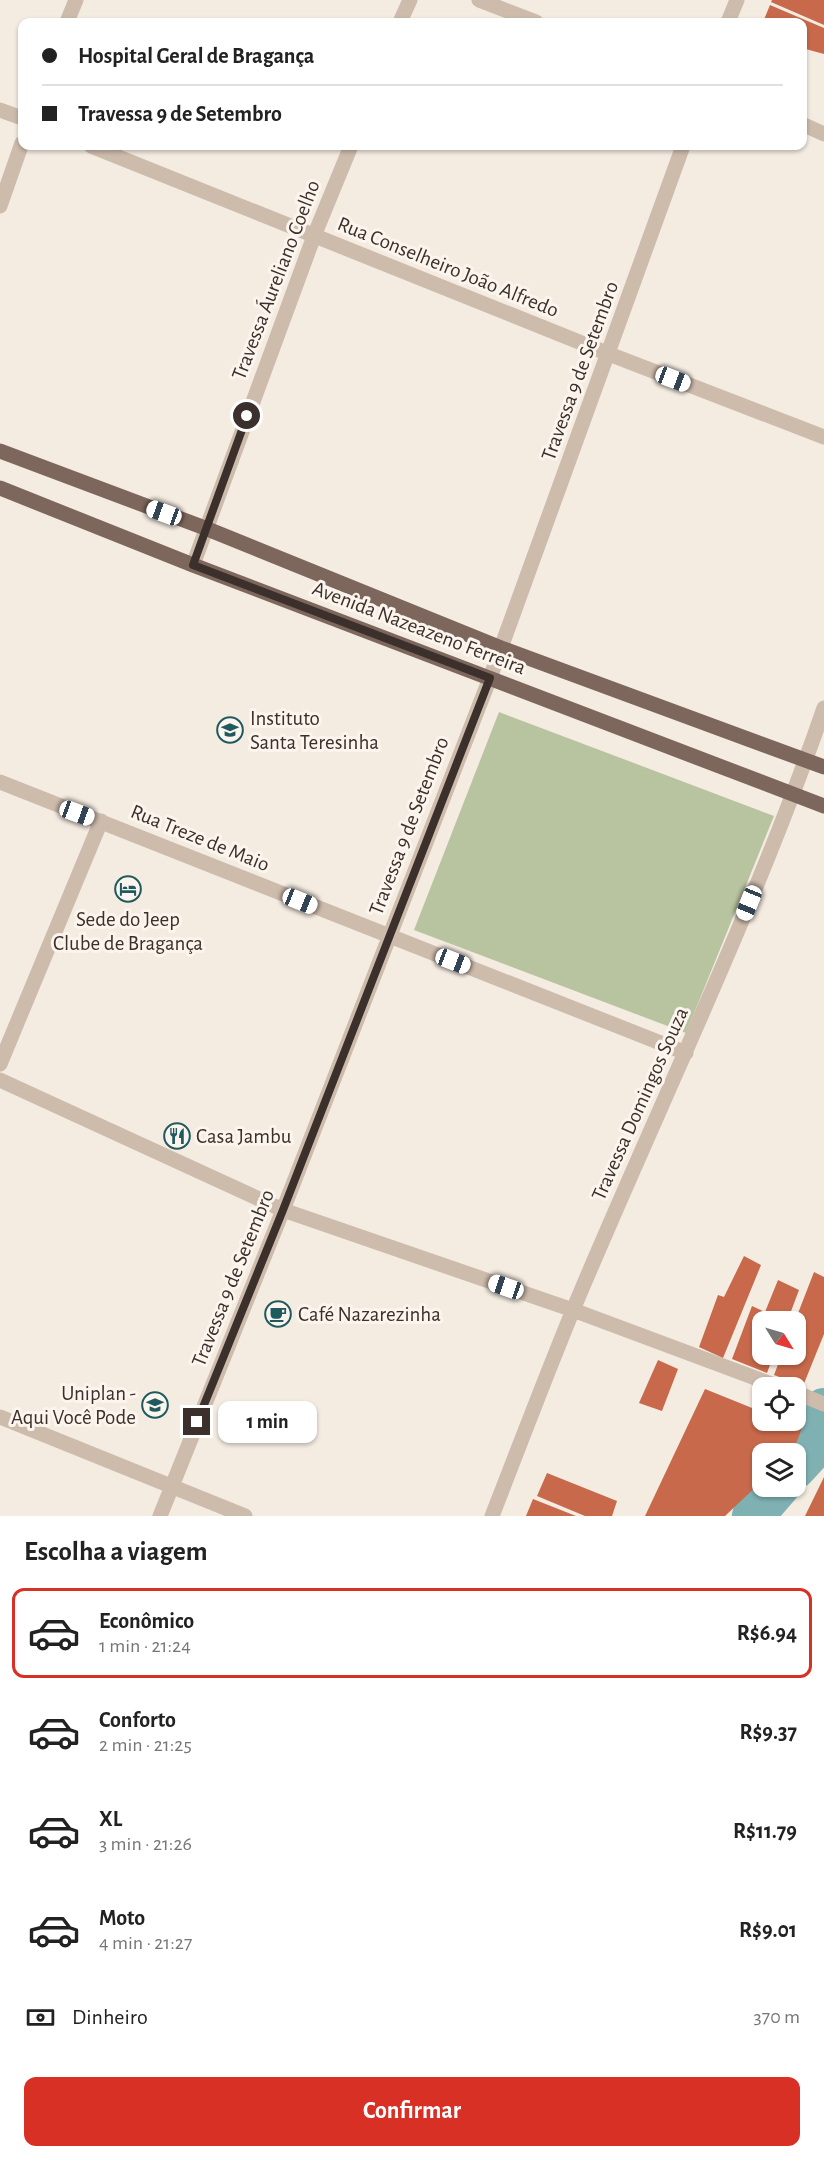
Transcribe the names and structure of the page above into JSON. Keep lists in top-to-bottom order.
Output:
{
  "streets": {
    "main road": ["Avenida Nazeazeno Ferreira"],
    "street": [
      "Rua Conselheiro João Alfredo",
      "Travessa Áureliano Coelho",
      "Travessa 9 de Setembro",
      "Rua Treze de Maio",
      "Travessa Domingos Souza"
    ]
  },
  "crossings": [
    ["Rua Conselheiro João Alfredo", "Travessa Áureliano Coelho"],
    ["Rua Conselheiro João Alfredo", "Travessa 9 de Setembro"],
    ["Travessa Áureliano Coelho", "Avenida Nazeazeno Ferreira"],
    ["Travessa 9 de Setembro", "Avenida Nazeazeno Ferreira"],
    ["Travessa 9 de Setembro", "Rua Treze de Maio"],
    ["Avenida Nazeazeno Ferreira", "Travessa Domingos Souza"],
    ["Rua Treze de Maio", "Travessa Domingos Souza"]
  ],
  "places": {
    "school or university": ["Instituto Santa Teresinha", "Uniplan - Aqui Você Pode"],
    "hotel": ["Sede do Jeep Clube de Bragança"],
    "restaurant": ["Casa Jambu"],
    "cafe": ["Café Nazarezinha"]
  },
  "north": "bottom right",
  "page": {
    "banner": ["Hospital Geral de Bragança", "Travessa 9 de Setembro"],
    "bubble": "1 min",
    "heading": "Escolha a viagem",
    "list": [
      {
        "name": "Econômico",
        "note": "1 min · 21:24",
        "value": "R$6.94"
      },
      {
        "name": "Conforto",
        "note": "2 min · 21:25",
        "value": "R$9.37"
      },
      {
        "name": "XL",
        "note": "3 min · 21:26",
        "value": "R$11.79"
      },
      {
        "name": "Moto",
        "note": "4 min · 21:27",
        "value": "R$9.01"
      }
    ],
    "pay": ["Dinheiro", "370 m"],
    "buttons": "Confirmar"
  }
}
